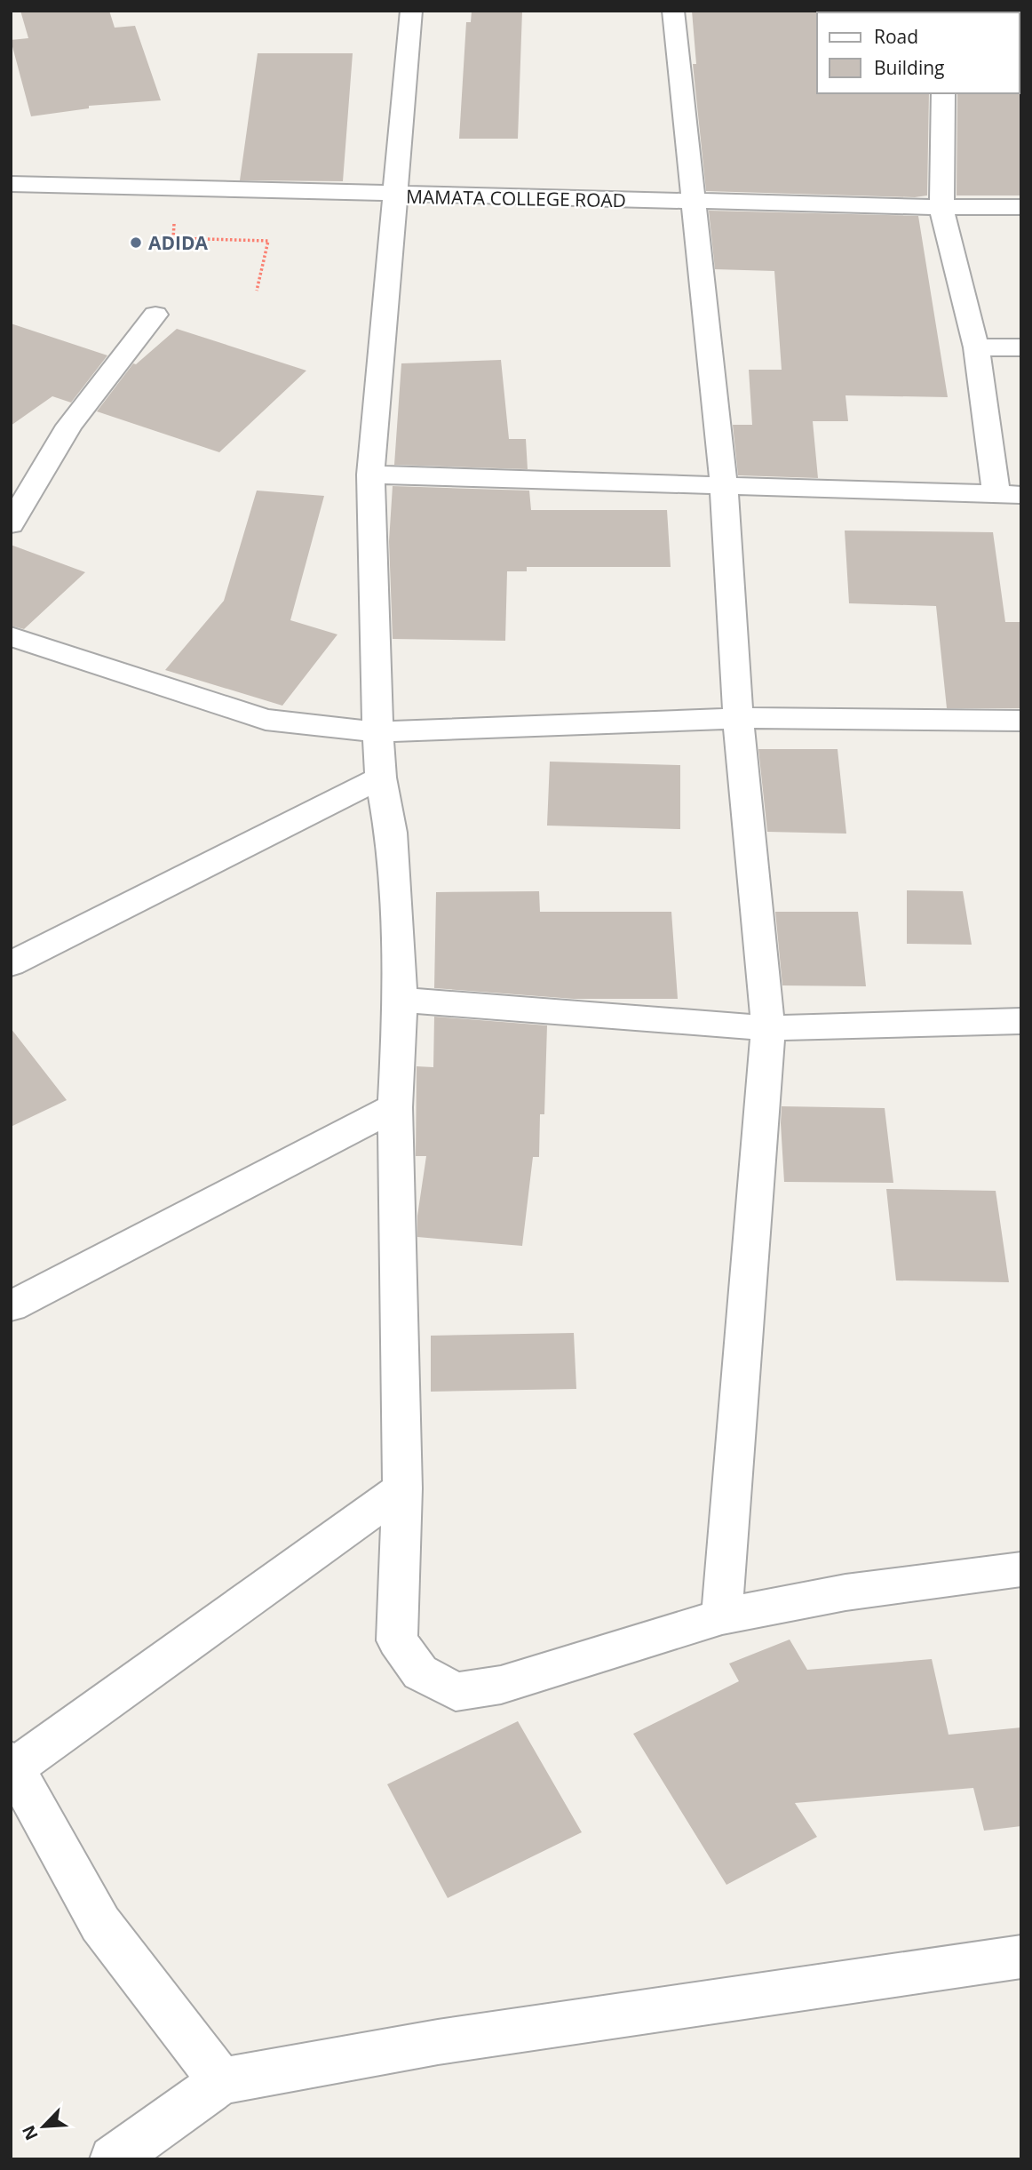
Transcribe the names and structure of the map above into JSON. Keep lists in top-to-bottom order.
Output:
{
  "streets": {
    "street": ["MAMATA COLLEGE ROAD"]
  },
  "places": ["ADIDA"],
  "legend": ["Road", "Building"],
  "north": "bottom left"
}
